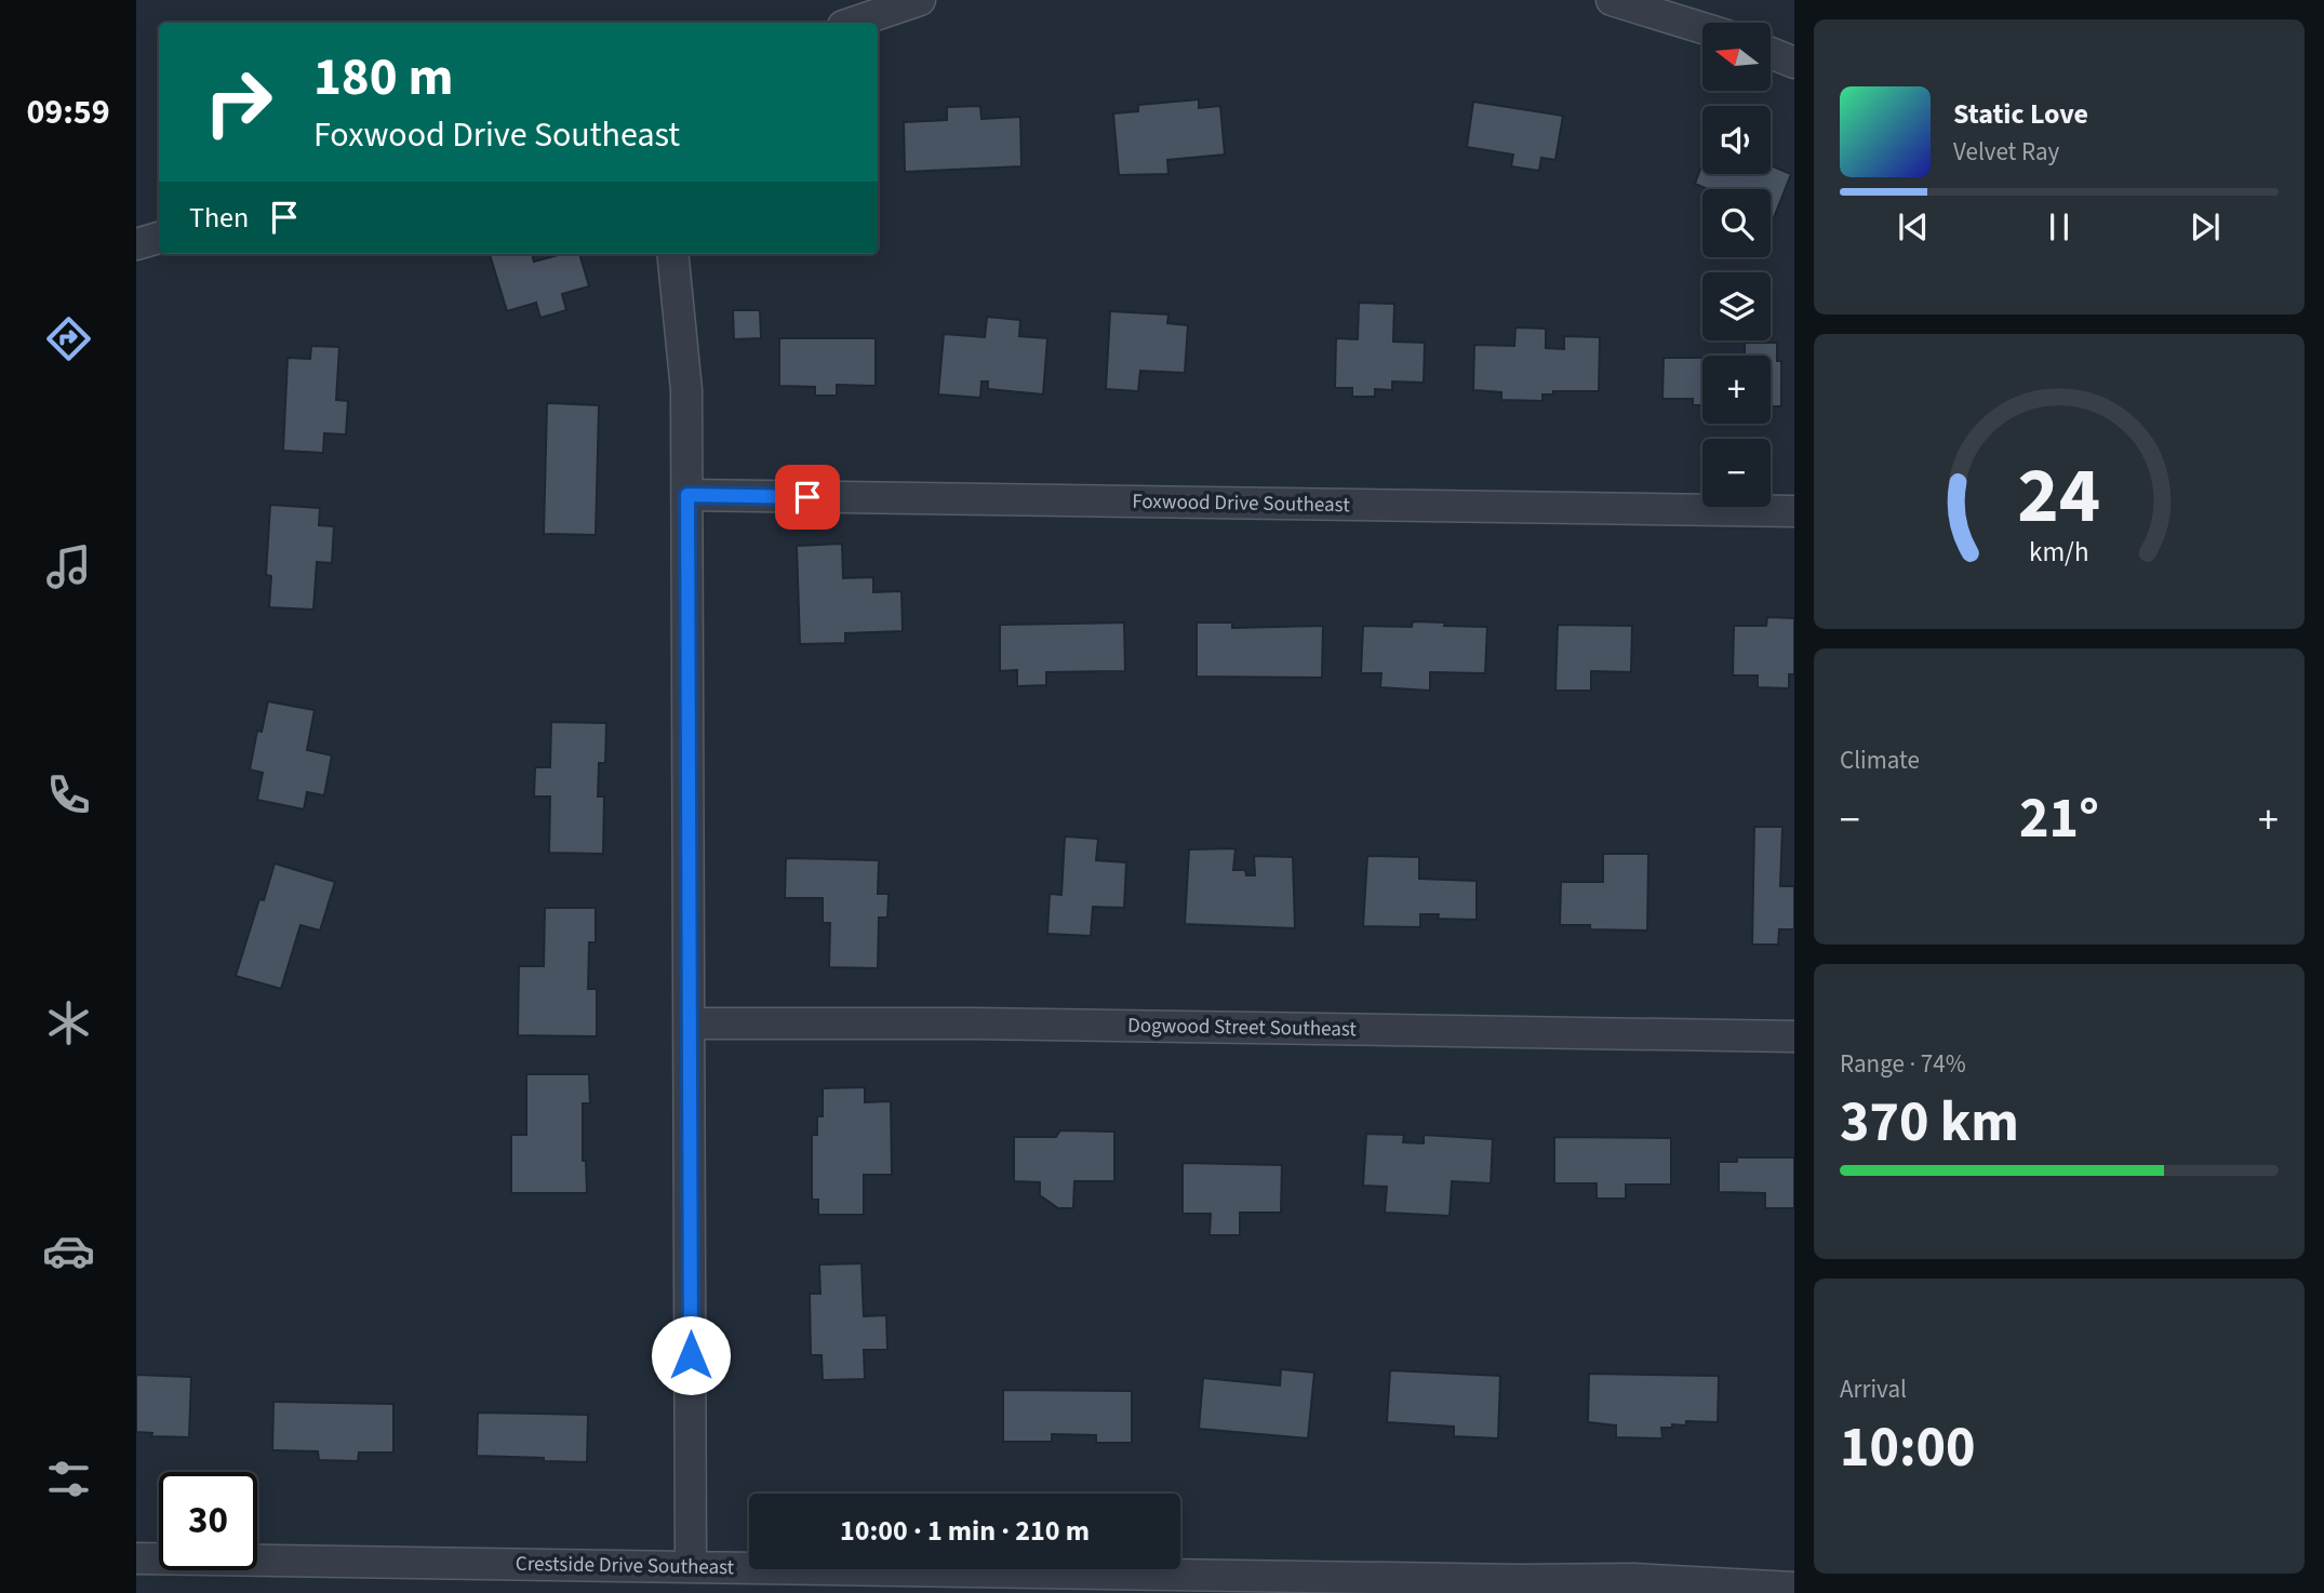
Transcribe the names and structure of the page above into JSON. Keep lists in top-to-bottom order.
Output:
{
  "streets": {
    "street": ["Foxwood Drive Southeast", "Dogwood Street Southeast", "Crestside Drive Southeast"]
  },
  "north": "left",
  "page": {
    "tabs": "09:59",
    "map_buttons": ["+", "−"],
    "turn": ["180 m", "Foxwood Drive Southeast"],
    "song": ["Static Love", "Velvet Ray"],
    "then": "Then",
    "tile": [
      "Climate",
      ["Range · 74%", "370 km"],
      ["Arrival", "10:00"]
    ],
    "heat": ["−", "21°", "+"],
    "limit": "30",
    "trip": "10:00 · 1 min · 210 m",
    "gauge": ["24", "km/h"]
  }
}
